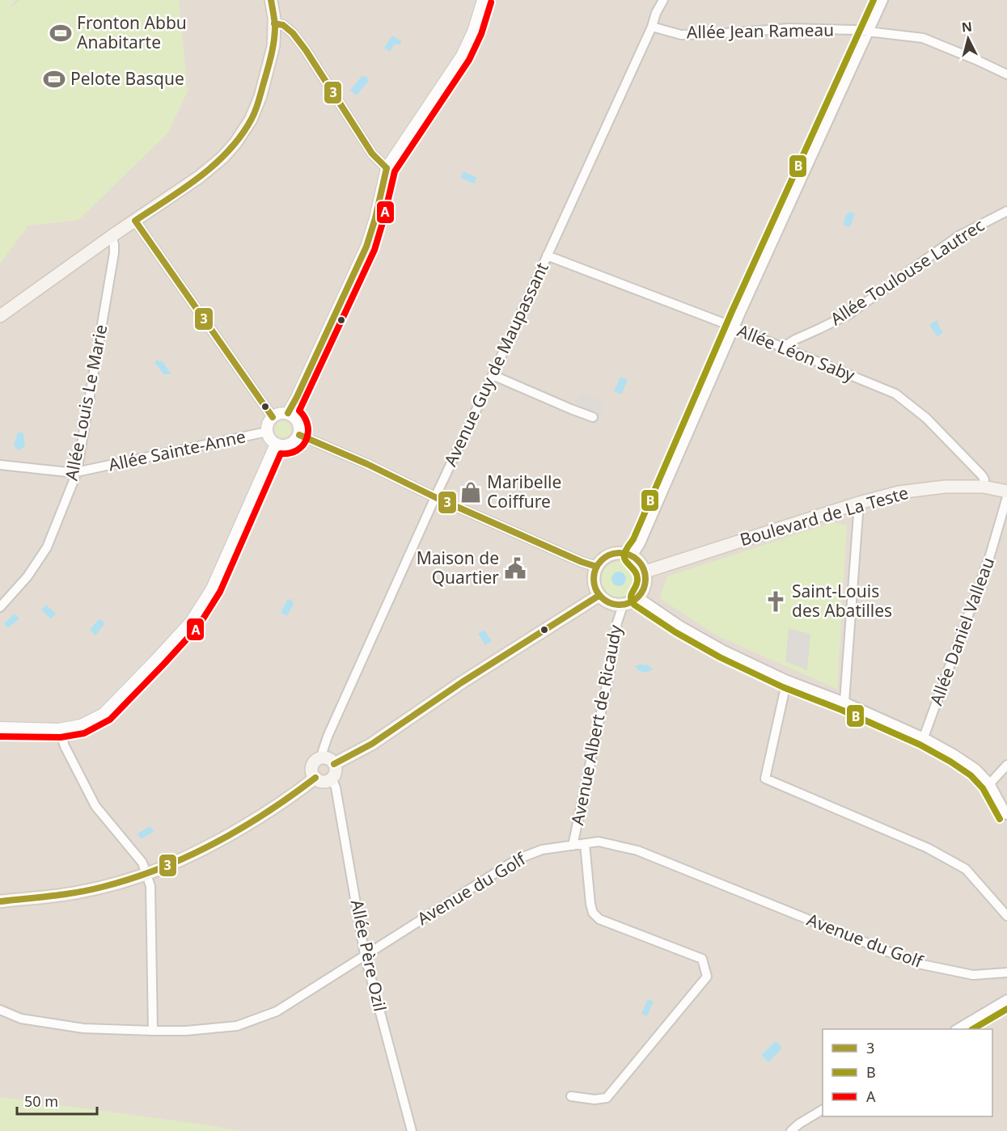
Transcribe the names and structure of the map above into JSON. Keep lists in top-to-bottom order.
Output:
{
  "streets": {
    "main road": ["Boulevard de La Teste"],
    "street": [
      "Allée Jean Rameau",
      "Allée Toulouse Lautrec",
      "Allée Léon Saby",
      "Avenue Guy de Maupassant",
      "Allée Louis Le Marie",
      "Allée Sainte-Anne",
      "Allée Daniel Valleau",
      "Avenue Albert de Ricaudy",
      "Avenue du Golf",
      "Allée Père Ozil"
    ]
  },
  "crossings": [
    ["Allée Jean Rameau", "Avenue Guy de Maupassant"],
    ["Allée Toulouse Lautrec", "Allée Léon Saby"],
    ["Allée Léon Saby", "Avenue Guy de Maupassant"],
    ["Allée Léon Saby", "Boulevard de La Teste"],
    ["Avenue Guy de Maupassant", "Allée Père Ozil"],
    ["Allée Louis Le Marie", "Allée Sainte-Anne"],
    ["Boulevard de La Teste", "Avenue Albert de Ricaudy"],
    ["Avenue Albert de Ricaudy", "Avenue du Golf"],
    ["Avenue du Golf", "Allée Père Ozil"]
  ],
  "places": {
    "sports": ["Fronton Abbu Anabitarte", "Pelote Basque"],
    "shop": ["Maribelle Coiffure"],
    "public building": ["Maison de Quartier"],
    "church": ["Saint-Louis des Abatilles"]
  },
  "lines": ["transit line 3", "transit line B", "transit line A"],
  "legend": ["3", "B", "A"],
  "scale_bar": "50 m",
  "north": "top"
}
